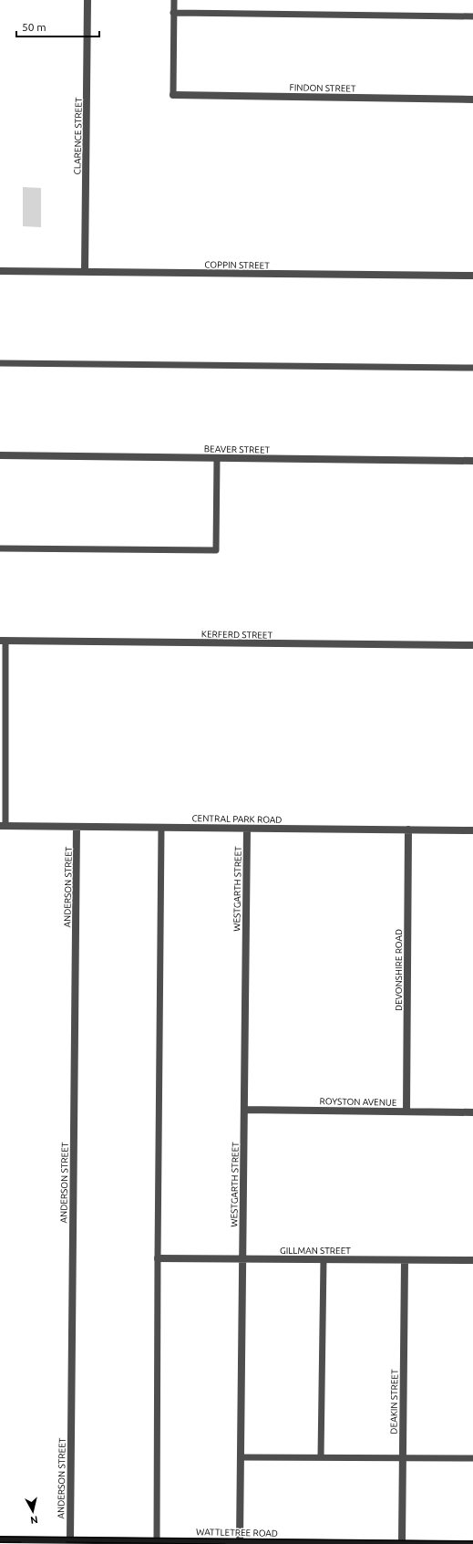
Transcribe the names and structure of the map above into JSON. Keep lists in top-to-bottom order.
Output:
{
  "streets": {
    "main road": ["WATTLETREE ROAD"],
    "street": [
      "FINDON STREET",
      "CLARENCE STREET",
      "COPPIN STREET",
      "BEAVER STREET",
      "KERFERD STREET",
      "CENTRAL PARK ROAD",
      "ANDERSON STREET",
      "WESTGARTH STREET",
      "DEVONSHIRE ROAD",
      "ROYSTON AVENUE",
      "GILLMAN STREET",
      "DEAKIN STREET"
    ]
  },
  "crossings": [
    ["CLARENCE STREET", "COPPIN STREET"],
    ["CENTRAL PARK ROAD", "ANDERSON STREET"],
    ["CENTRAL PARK ROAD", "WESTGARTH STREET"],
    ["CENTRAL PARK ROAD", "DEVONSHIRE ROAD"],
    ["ANDERSON STREET", "WATTLETREE ROAD"],
    ["WESTGARTH STREET", "ROYSTON AVENUE"],
    ["WESTGARTH STREET", "GILLMAN STREET"],
    ["WESTGARTH STREET", "WATTLETREE ROAD"],
    ["DEVONSHIRE ROAD", "ROYSTON AVENUE"],
    ["GILLMAN STREET", "DEAKIN STREET"],
    ["DEAKIN STREET", "WATTLETREE ROAD"]
  ],
  "scale_bar": "50 m",
  "north": "bottom"
}
